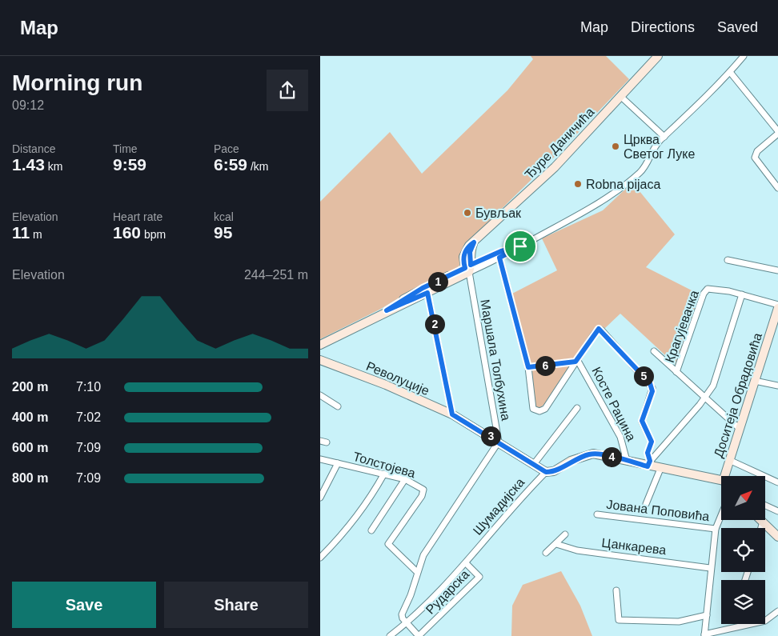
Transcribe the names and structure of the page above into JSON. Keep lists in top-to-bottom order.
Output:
{
  "streets": {
    "street": [
      "Ђуре Даничића",
      "Крагујевачка",
      "Маршала Толбухина",
      "Револуције",
      "Доситеја Обрадовића",
      "Косте Рацина",
      "Толстојева",
      "Шумадијска",
      "Јована Поповића",
      "Цанкарева",
      "Рударска"
    ]
  },
  "crossings": [
    ["Ђуре Даничића", "Маршала Толбухина"],
    ["Крагујевачка", "Доситеја Обрадовића"],
    ["Маршала Толбухина", "Револуције"],
    ["Револуције", "Шумадијска"],
    ["Косте Рацина", "Шумадијска"],
    ["Шумадијска", "Рударска"]
  ],
  "places": ["Црква Светог Луке", "Robna pijaca", "Бувљак"],
  "north": "top right",
  "page": {
    "header": "Map",
    "nav": ["Map", "Directions", "Saved"],
    "heading": ["Morning run", "09:12"],
    "stats": [
      ["Distance", "1.43 km"],
      ["Time", "9:59"],
      ["Pace", "6:59 /km"],
      ["Elevation", "11 m"],
      ["Heart rate", "160 bpm"],
      ["kcal", "95"]
    ],
    "chart": ["Elevation", "244–251 m"],
    "pins": [
      "1",
      "2",
      "6",
      "5",
      "3",
      "4"
    ],
    "list": [
      {
        "name": "200 m",
        "note": "7:10"
      },
      {
        "name": "400 m",
        "note": "7:02"
      },
      {
        "name": "600 m",
        "note": "7:09"
      },
      {
        "name": "800 m",
        "note": "7:09"
      }
    ],
    "buttons": ["Save", "Share"]
  }
}
